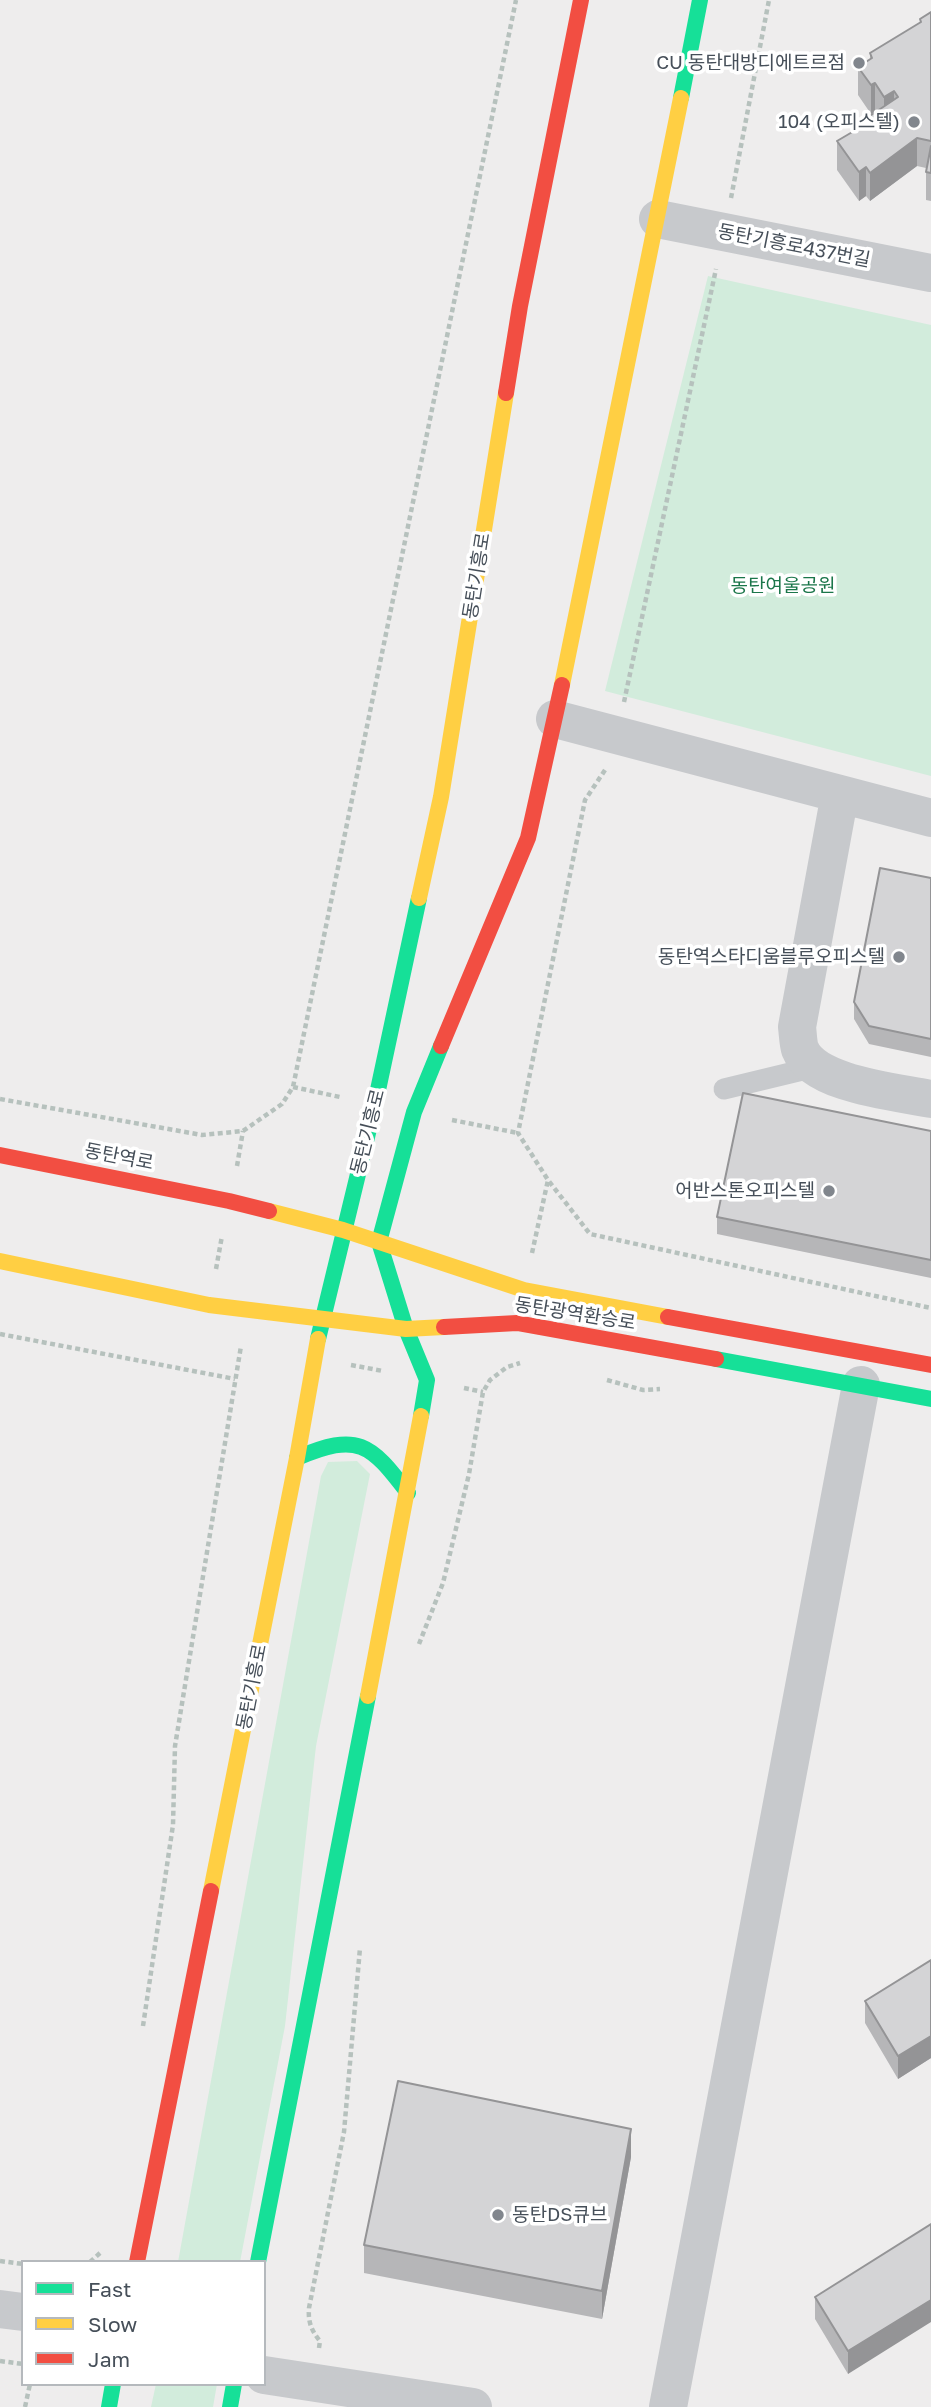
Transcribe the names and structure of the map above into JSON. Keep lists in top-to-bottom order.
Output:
{
  "streets": {
    "main road": ["동탄기흥로", "동탄역로", "동탄광역환승로"],
    "street": ["동탄기흥로437번길"]
  },
  "crossings": [
    ["동탄기흥로437번길", "동탄기흥로"],
    ["동탄기흥로", "동탄광역환승로"],
    ["동탄역로", "동탄광역환승로"]
  ],
  "parks": ["동탄여울공원"],
  "places": [
    "CU 동탄대방디에트르점",
    "104 (오피스텔)",
    "동탄역스타디움블루오피스텔",
    "어반스톤오피스텔",
    "동탄DS큐브"
  ],
  "legend": ["Fast", "Slow", "Jam"]
}
